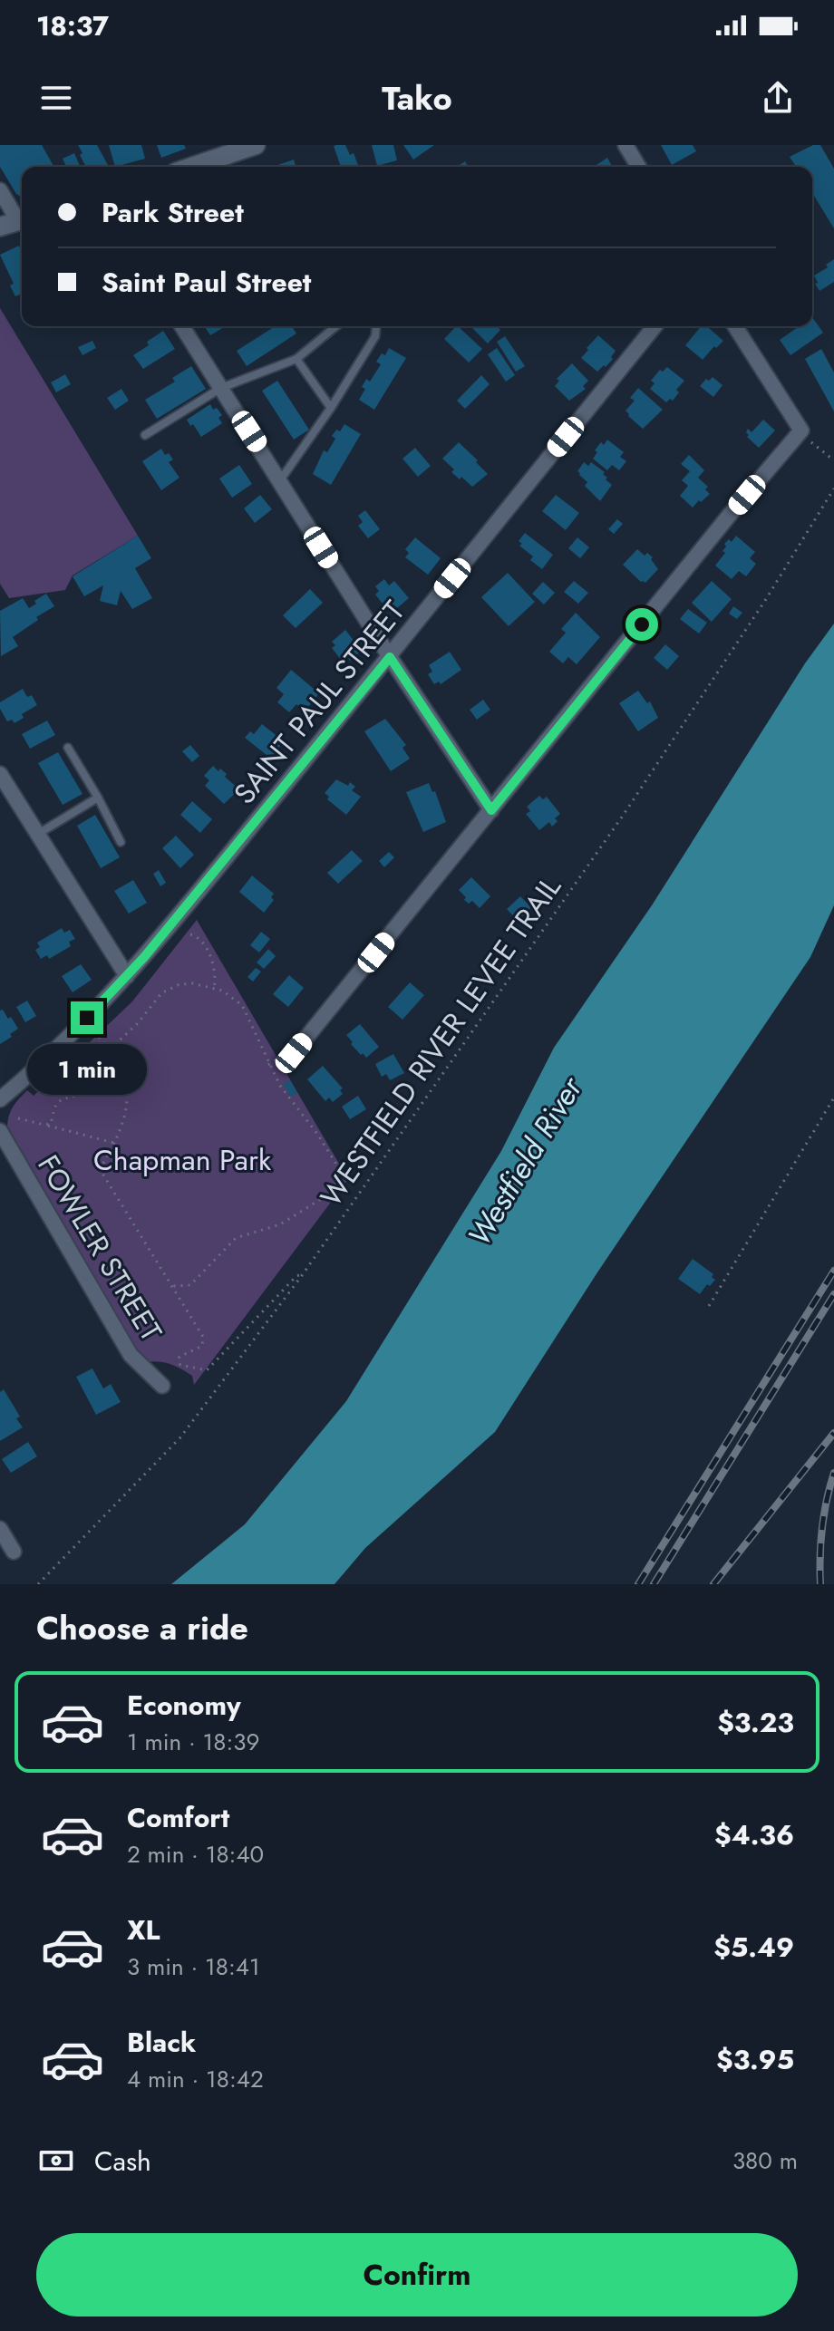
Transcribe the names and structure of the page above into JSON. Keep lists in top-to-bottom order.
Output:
{
  "streets": {
    "street": ["SAINT PAUL STREET", "FOWLER STREET"],
    "path": ["WESTFIELD RIVER LEVEE TRAIL"]
  },
  "water": ["Westfield River"],
  "parks": ["Chapman Park"],
  "page": {
    "status": "18:37",
    "header": "Tako",
    "banner": ["Park Street", "Saint Paul Street"],
    "bubble": "1 min",
    "heading": "Choose a ride",
    "list": [
      {
        "name": "Economy",
        "note": "1 min · 18:39",
        "value": "$3.23"
      },
      {
        "name": "Comfort",
        "note": "2 min · 18:40",
        "value": "$4.36"
      },
      {
        "name": "XL",
        "note": "3 min · 18:41",
        "value": "$5.49"
      },
      {
        "name": "Black",
        "note": "4 min · 18:42",
        "value": "$3.95"
      }
    ],
    "pay": ["Cash", "380 m"],
    "buttons": "Confirm"
  }
}
